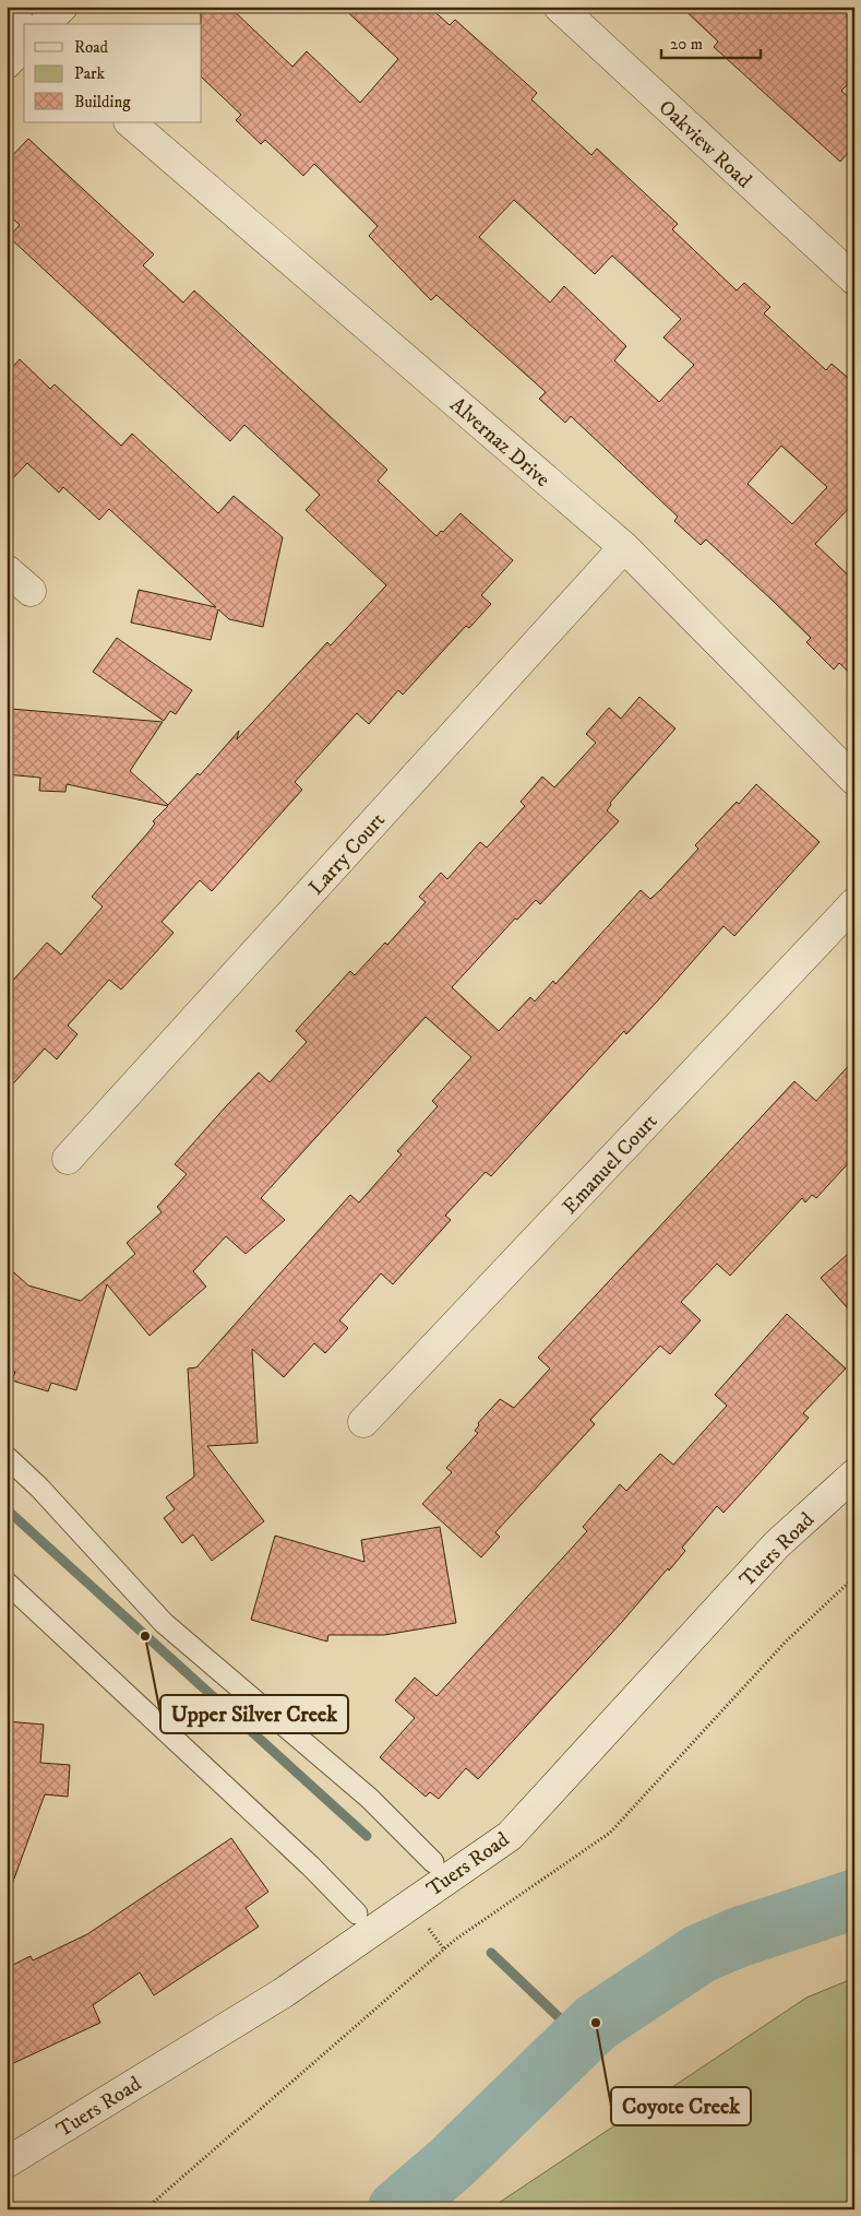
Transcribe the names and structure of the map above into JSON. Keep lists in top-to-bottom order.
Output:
{
  "streets": {
    "street": [
      "Oakview Road",
      "Alvernaz Drive",
      "Larry Court",
      "Emanuel Court",
      "Tuers Road"
    ]
  },
  "crossings": [
    ["Alvernaz Drive", "Larry Court"]
  ],
  "places": ["Upper Silver Creek", "Coyote Creek"],
  "legend": ["Road", "Park", "Building"],
  "scale_bar": "20 m"
}
